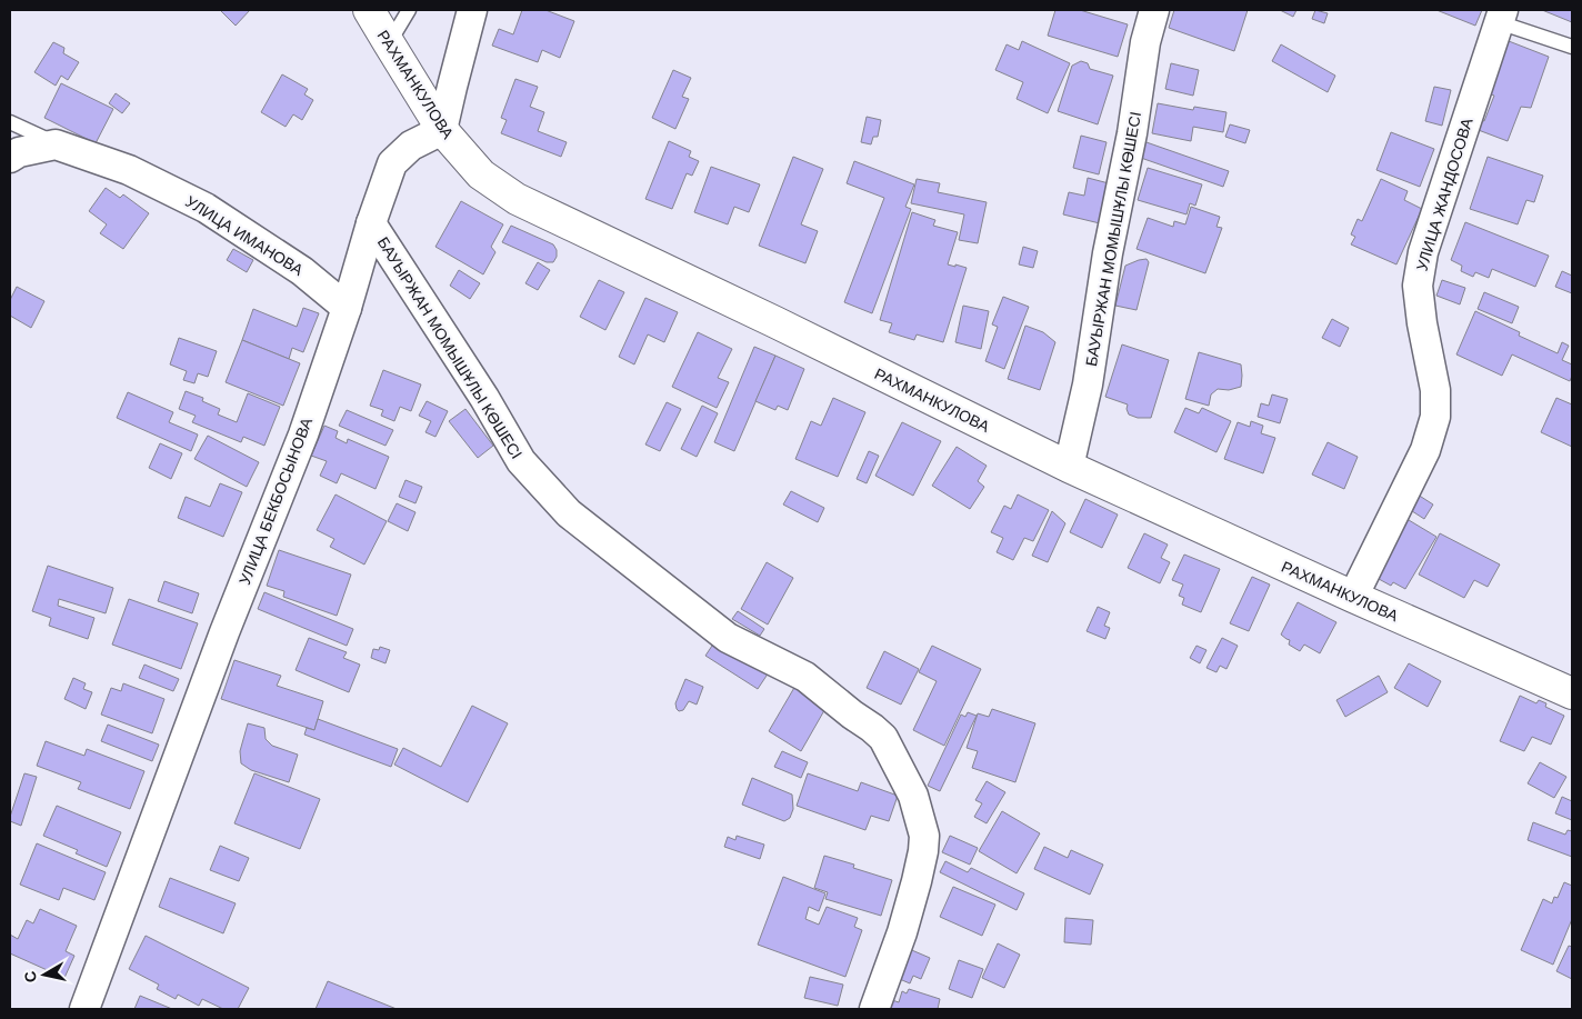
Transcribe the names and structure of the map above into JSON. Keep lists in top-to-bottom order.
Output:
{
  "streets": {
    "street": [
      "РАХМАНКУЛОВА",
      "УЛИЦА ЖАНДОСОВА",
      "УЛИЦА ИМАНОВА",
      "БАУЫРЖАН МОМЫШҰЛЫ КӨШЕСІ",
      "УЛИЦА БЕКБОСЫНОВА"
    ]
  },
  "crossings": [
    ["РАХМАНКУЛОВА", "УЛИЦА ЖАНДОСОВА"],
    ["РАХМАНКУЛОВА", "БАУЫРЖАН МОМЫШҰЛЫ КӨШЕСІ"],
    ["РАХМАНКУЛОВА", "УЛИЦА БЕКБОСЫНОВА"],
    ["УЛИЦА ИМАНОВА", "УЛИЦА БЕКБОСЫНОВА"],
    ["БАУЫРЖАН МОМЫШҰЛЫ КӨШЕСІ", "УЛИЦА БЕКБОСЫНОВА"]
  ],
  "north": "left"
}
